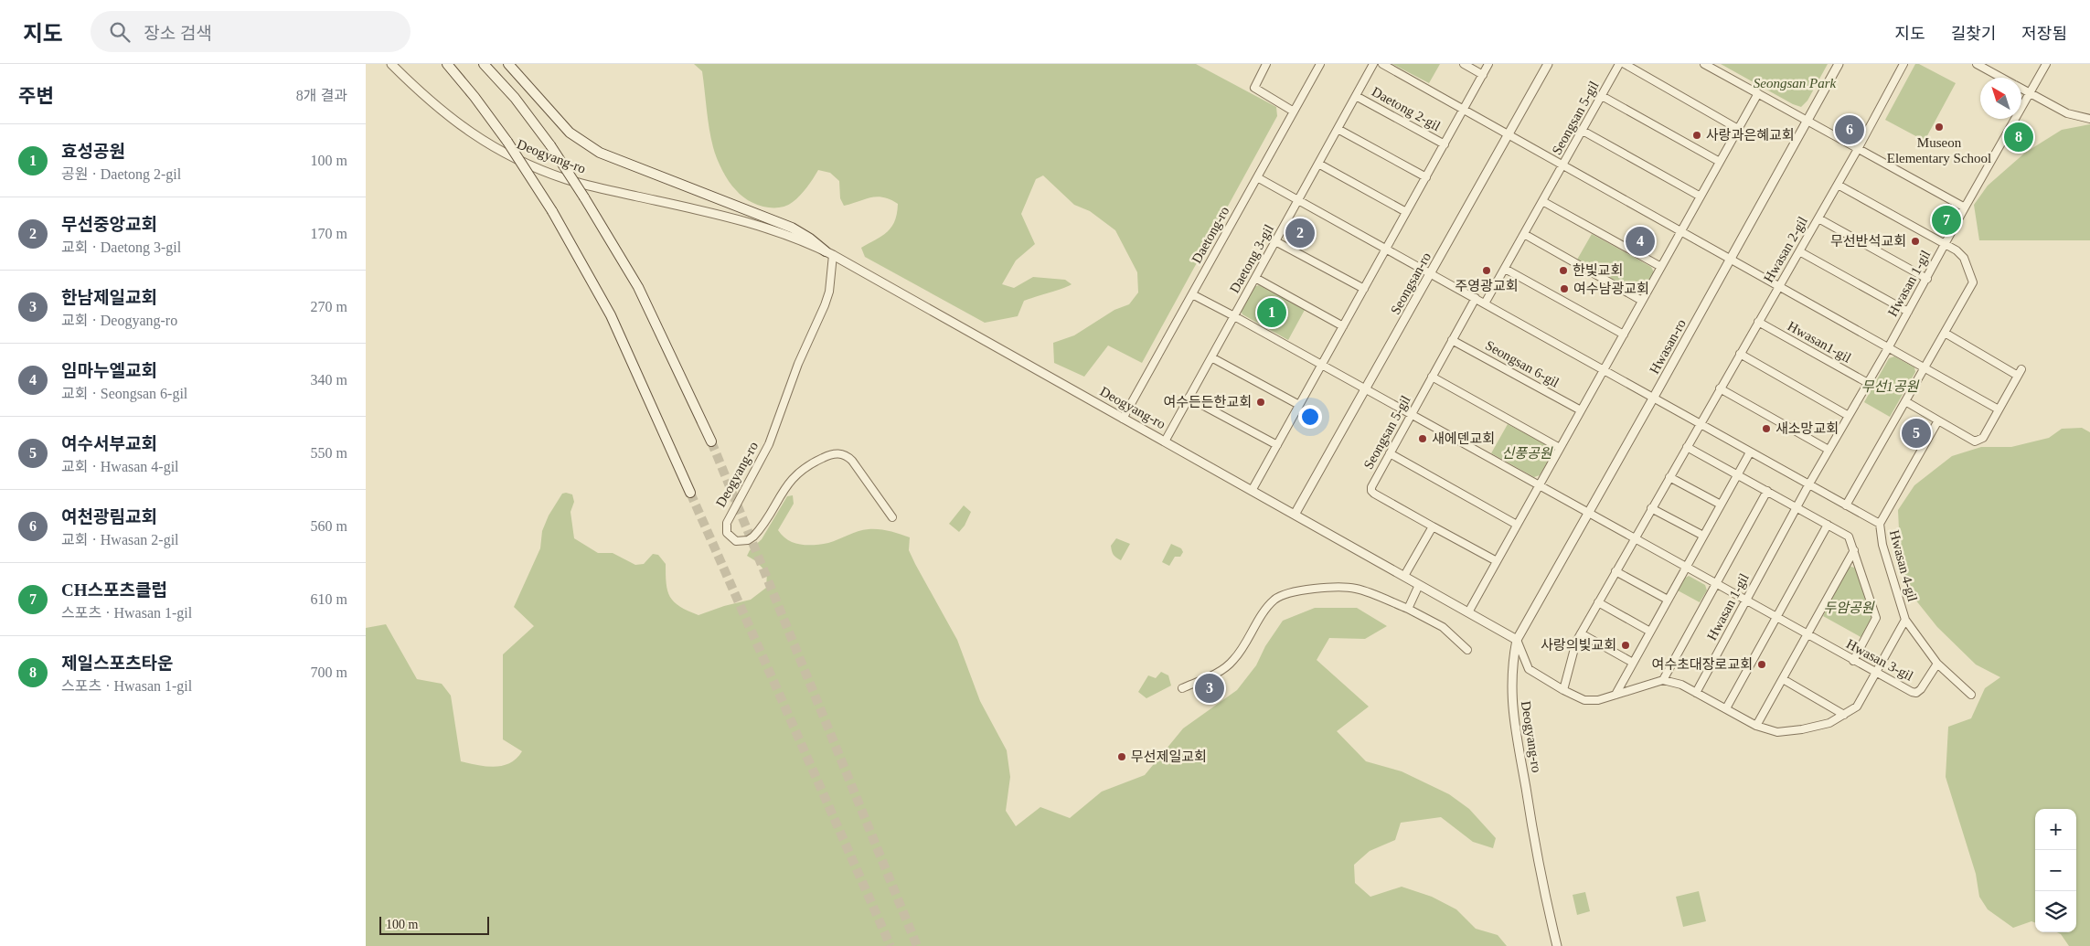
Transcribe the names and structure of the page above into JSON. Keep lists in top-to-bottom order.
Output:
{
  "streets": {
    "main road": ["Deogyang-ro"],
    "street": [
      "Daetong 2-gil",
      "Seongsan 5-gil",
      "Daetong-ro",
      "Hwasan 2-gil",
      "Daetong 3-gil",
      "Seongsan-ro",
      "Hwasan 1-gil",
      "Hwasan1-gil",
      "Hwasan-ro",
      "Seongsan 6-gil",
      "Hwasan 4-gil",
      "Hwasan 3-gil"
    ]
  },
  "crossings": [
    ["Daetong 2-gil", "Deogyang-ro"],
    ["Daetong 2-gil", "Daetong 3-gil"],
    ["Seongsan 5-gil", "Seongsan 6-gil"],
    ["Deogyang-ro", "Daetong-ro"],
    ["Deogyang-ro", "Daetong 3-gil"],
    ["Deogyang-ro", "Seongsan-ro"],
    ["Deogyang-ro", "Hwasan-ro"],
    ["Hwasan 2-gil", "Hwasan1-gil"],
    ["Hwasan 2-gil", "Hwasan 3-gil"],
    ["Hwasan 1-gil", "Hwasan1-gil"],
    ["Hwasan 1-gil", "Hwasan 4-gil"],
    ["Hwasan 1-gil", "Hwasan 3-gil"],
    ["Hwasan1-gil", "Hwasan-ro"],
    ["Hwasan-ro", "Hwasan 3-gil"],
    ["Hwasan 4-gil", "Hwasan 3-gil"]
  ],
  "parks": [
    "Seongsan Park",
    "무선1공원",
    "신풍공원",
    "두암공원"
  ],
  "places": [
    "Museon Elementary School",
    "사랑과은혜교회",
    "무선반석교회",
    "주영광교회",
    "한빛교회",
    "여수남광교회",
    "여수든든한교회",
    "새소망교회",
    "새에덴교회",
    "사랑의빛교회",
    "여수초대장로교회",
    "무선제일교회"
  ],
  "scale_bar": "100 m",
  "north": "top left",
  "page": {
    "header": "지도",
    "search": "장소 검색",
    "nav": ["지도", "길찾기", "저장됨"],
    "heading": ["주변", "8개 결과"],
    "pins": [
      "6",
      "8",
      "7",
      "2",
      "4",
      "1",
      "5",
      "3"
    ],
    "list": [
      {
        "mark": "1",
        "name": "효성공원",
        "note": "공원 · Daetong 2-gil",
        "value": "100 m"
      },
      {
        "mark": "2",
        "name": "무선중앙교회",
        "note": "교회 · Daetong 3-gil",
        "value": "170 m"
      },
      {
        "mark": "3",
        "name": "한남제일교회",
        "note": "교회 · Deogyang-ro",
        "value": "270 m"
      },
      {
        "mark": "4",
        "name": "임마누엘교회",
        "note": "교회 · Seongsan 6-gil",
        "value": "340 m"
      },
      {
        "mark": "5",
        "name": "여수서부교회",
        "note": "교회 · Hwasan 4-gil",
        "value": "550 m"
      },
      {
        "mark": "6",
        "name": "여천광림교회",
        "note": "교회 · Hwasan 2-gil",
        "value": "560 m"
      },
      {
        "mark": "7",
        "name": "CH스포츠클럽",
        "note": "스포츠 · Hwasan 1-gil",
        "value": "610 m"
      },
      {
        "mark": "8",
        "name": "제일스포츠타운",
        "note": "스포츠 · Hwasan 1-gil",
        "value": "700 m"
      }
    ],
    "map_buttons": ["+", "−"],
    "scale": "100 m"
  }
}
